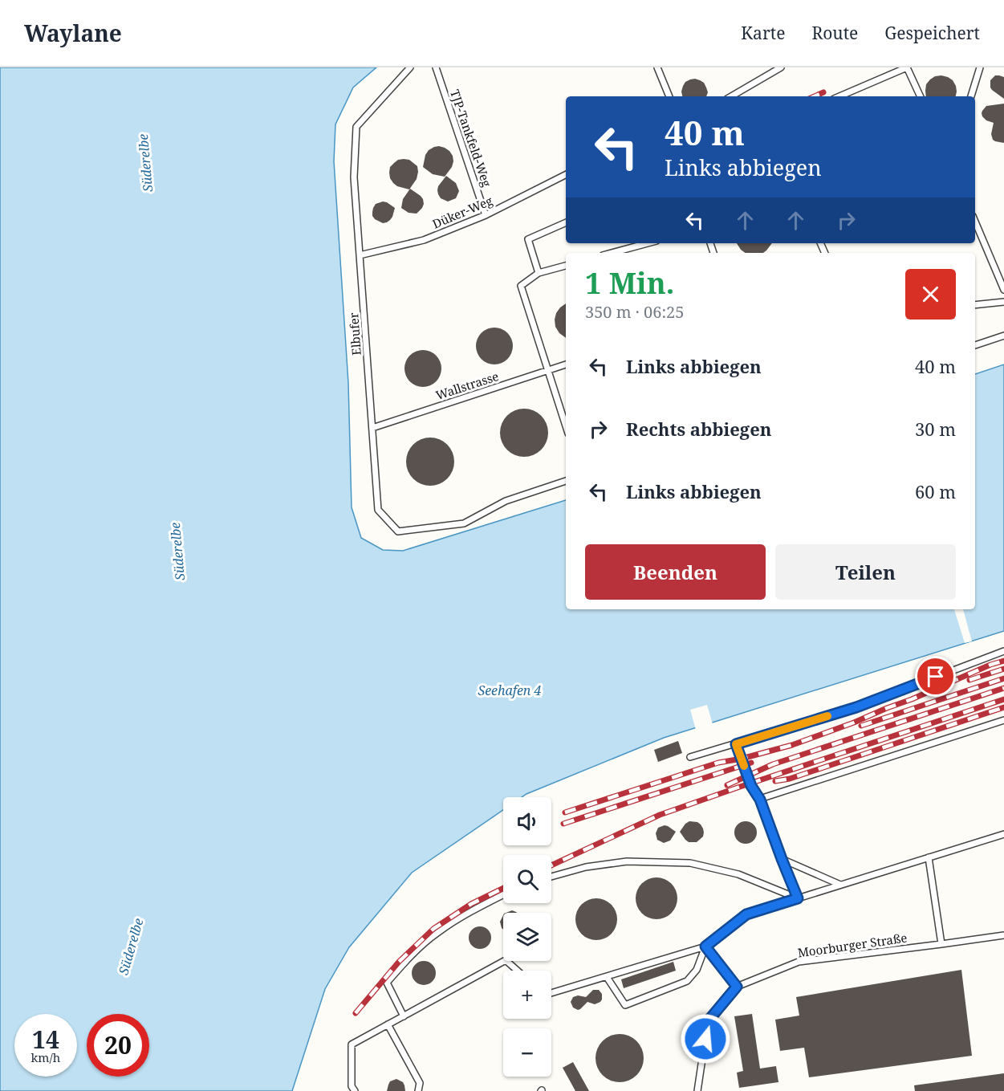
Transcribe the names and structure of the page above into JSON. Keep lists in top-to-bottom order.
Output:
{
  "streets": {
    "lane": [
      "TJP-Tankfeld-Weg",
      "Düker-Weg",
      "Elbufer",
      "Wallstrasse",
      "Moorburger Straße"
    ]
  },
  "crossings": [
    ["TJP-Tankfeld-Weg", "Düker-Weg"],
    ["Düker-Weg", "Elbufer"],
    ["Elbufer", "Wallstrasse"]
  ],
  "water": ["Süderelbe", "Seehafen 4"],
  "page": {
    "header": "Waylane",
    "nav": ["Karte", "Route", "Gespeichert"],
    "turn": ["40 m", "Links abbiegen"],
    "heading": ["1 Min.", "350 m · 06:25"],
    "list": [
      {
        "name": "Links abbiegen",
        "value": "40 m"
      },
      {
        "name": "Rechts abbiegen",
        "value": "30 m"
      },
      {
        "name": "Links abbiegen",
        "value": "60 m"
      }
    ],
    "buttons": ["Beenden", "Teilen"],
    "map_buttons": ["+", "−"],
    "speed": "14 km/h",
    "limit": "20"
  }
}
